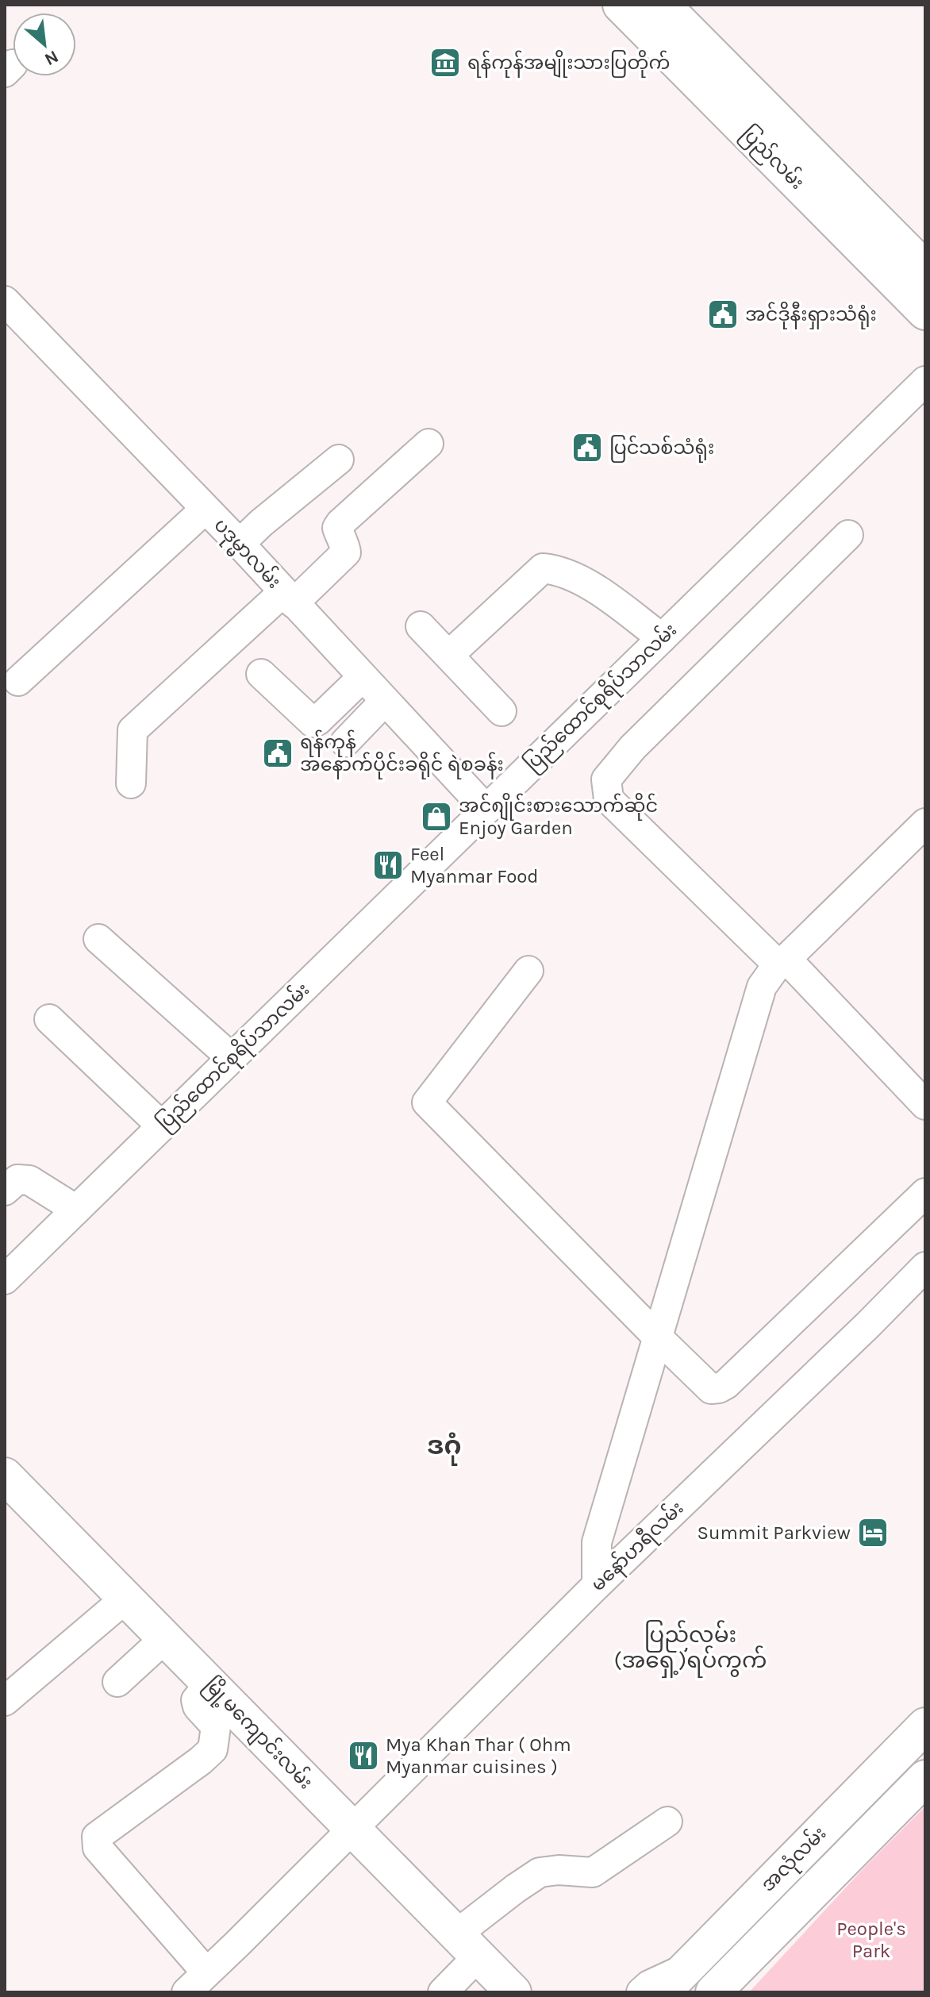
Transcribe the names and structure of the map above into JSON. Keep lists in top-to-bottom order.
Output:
{
  "streets": {
    "main road": ["ပြည်လမ်း", "မြို့မကျောင်းလမ်း", "အလုံလမ်း"],
    "street": ["ပဒုမ္မာလမ်း", "ပြည်ထောင်စုရိပ်သာလမ်း", "မနော်ဟရီလမ်း"]
  },
  "crossings": [
    ["ပဒုမ္မာလမ်း", "ပြည်ထောင်စုရိပ်သာလမ်း"],
    ["မနော်ဟရီလမ်း", "မြို့မကျောင်းလမ်း"]
  ],
  "districts": ["ဒဂုံ", "ပြည်လမ်း (အရှေ့)ရပ်ကွက်"],
  "parks": ["People's Park"],
  "places": {
    "museum": ["ရန်ကုန်အမျိုးသားပြတိုက်"],
    "public building": ["အင်ဒိုနီးရှားသံရုံး", "ပြင်သစ်သံရုံး", "ရန်ကုန် အနောက်ပိုင်းခရိုင် ရဲစခန်း"],
    "shop": ["အင်၈ျိုင်းစားသောက်ဆိုင် Enjoy Garden"],
    "restaurant": ["Feel Myanmar Food", "Mya Khan Thar ( Ohm Myanmar cuisines )"],
    "hotel": ["Summit Parkview"]
  },
  "north": "bottom right"
}
